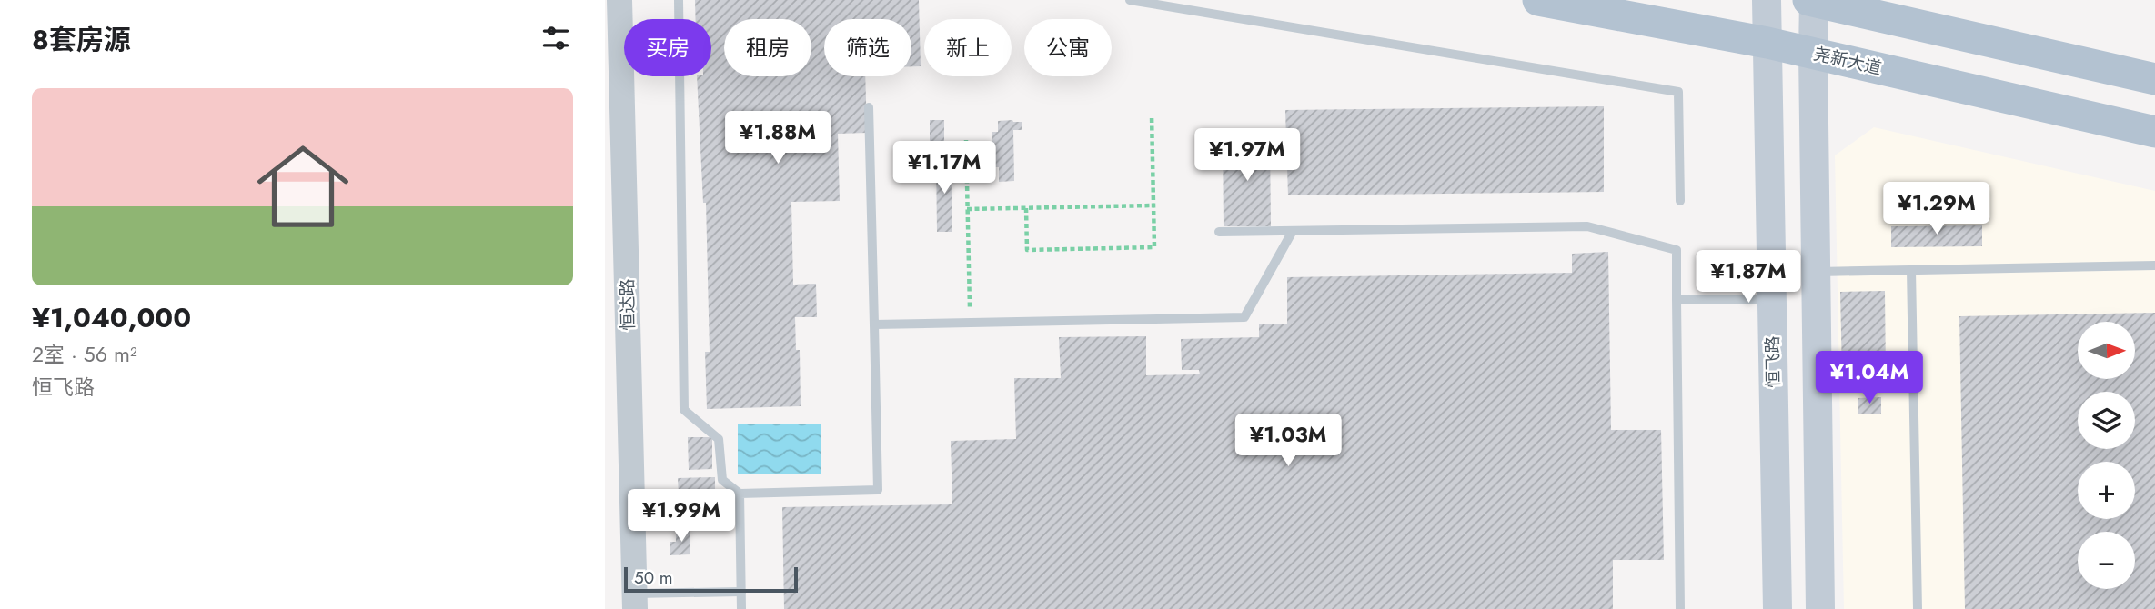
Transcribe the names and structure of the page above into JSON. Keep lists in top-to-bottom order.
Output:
{
  "streets": {
    "main road": ["尧新大道", "恒飞路"],
    "street": ["恒达路"]
  },
  "crossings": [
    ["尧新大道", "恒飞路"]
  ],
  "scale_bar": "50 m",
  "north": "right",
  "page": {
    "heading": "8套房源",
    "chip": [
      "买房",
      "租房",
      "筛选",
      "新上",
      "公寓"
    ],
    "list": [
      {
        "name": "¥1,040,000",
        "note": "2室 · 56 m² · 恒飞路"
      }
    ],
    "price": [
      "¥1.88M",
      "¥1.97M",
      "¥1.17M",
      "¥1.29M",
      "¥1.87M",
      "¥1.04M",
      "¥1.03M",
      "¥1.99M"
    ],
    "map_buttons": ["+", "−"],
    "scale": "50 m"
  }
}
